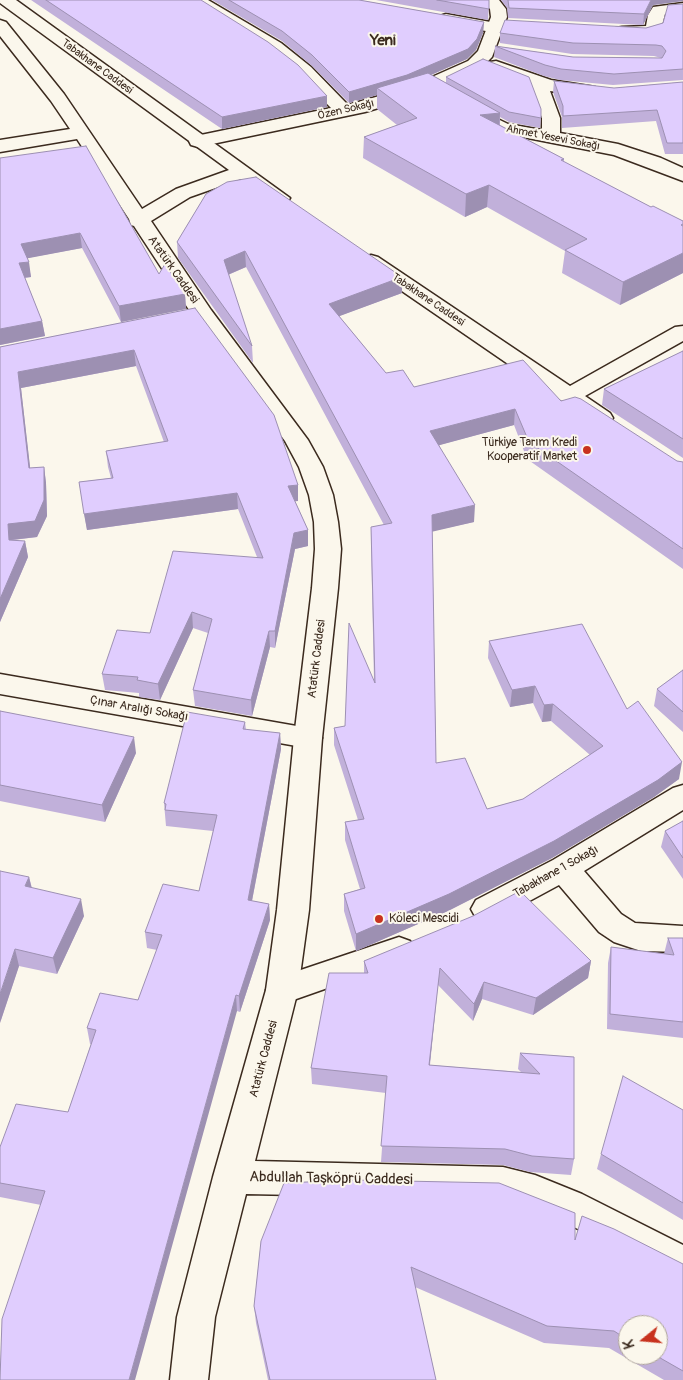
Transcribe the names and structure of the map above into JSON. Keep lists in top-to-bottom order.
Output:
{
  "streets": {
    "street": [
      "Tabakhane Caddesi",
      "Özen Sokağı",
      "Ahmet Yesevi Sokağı",
      "Atatürk Caddesi",
      "Çınar Aralığı Sokağı",
      "Tabakhane 1 Sokağı",
      "Abdullah Taşköprü Caddesi"
    ]
  },
  "crossings": [
    ["Tabakhane Caddesi", "Özen Sokağı"],
    ["Tabakhane Caddesi", "Atatürk Caddesi"],
    ["Özen Sokağı", "Ahmet Yesevi Sokağı"],
    ["Atatürk Caddesi", "Çınar Aralığı Sokağı"],
    ["Atatürk Caddesi", "Abdullah Taşköprü Caddesi"]
  ],
  "districts": ["Yeni"],
  "places": ["Türkiye Tarım Kredi Kooperatif Market", "Köleci Mescidi"],
  "north": "left"
}
